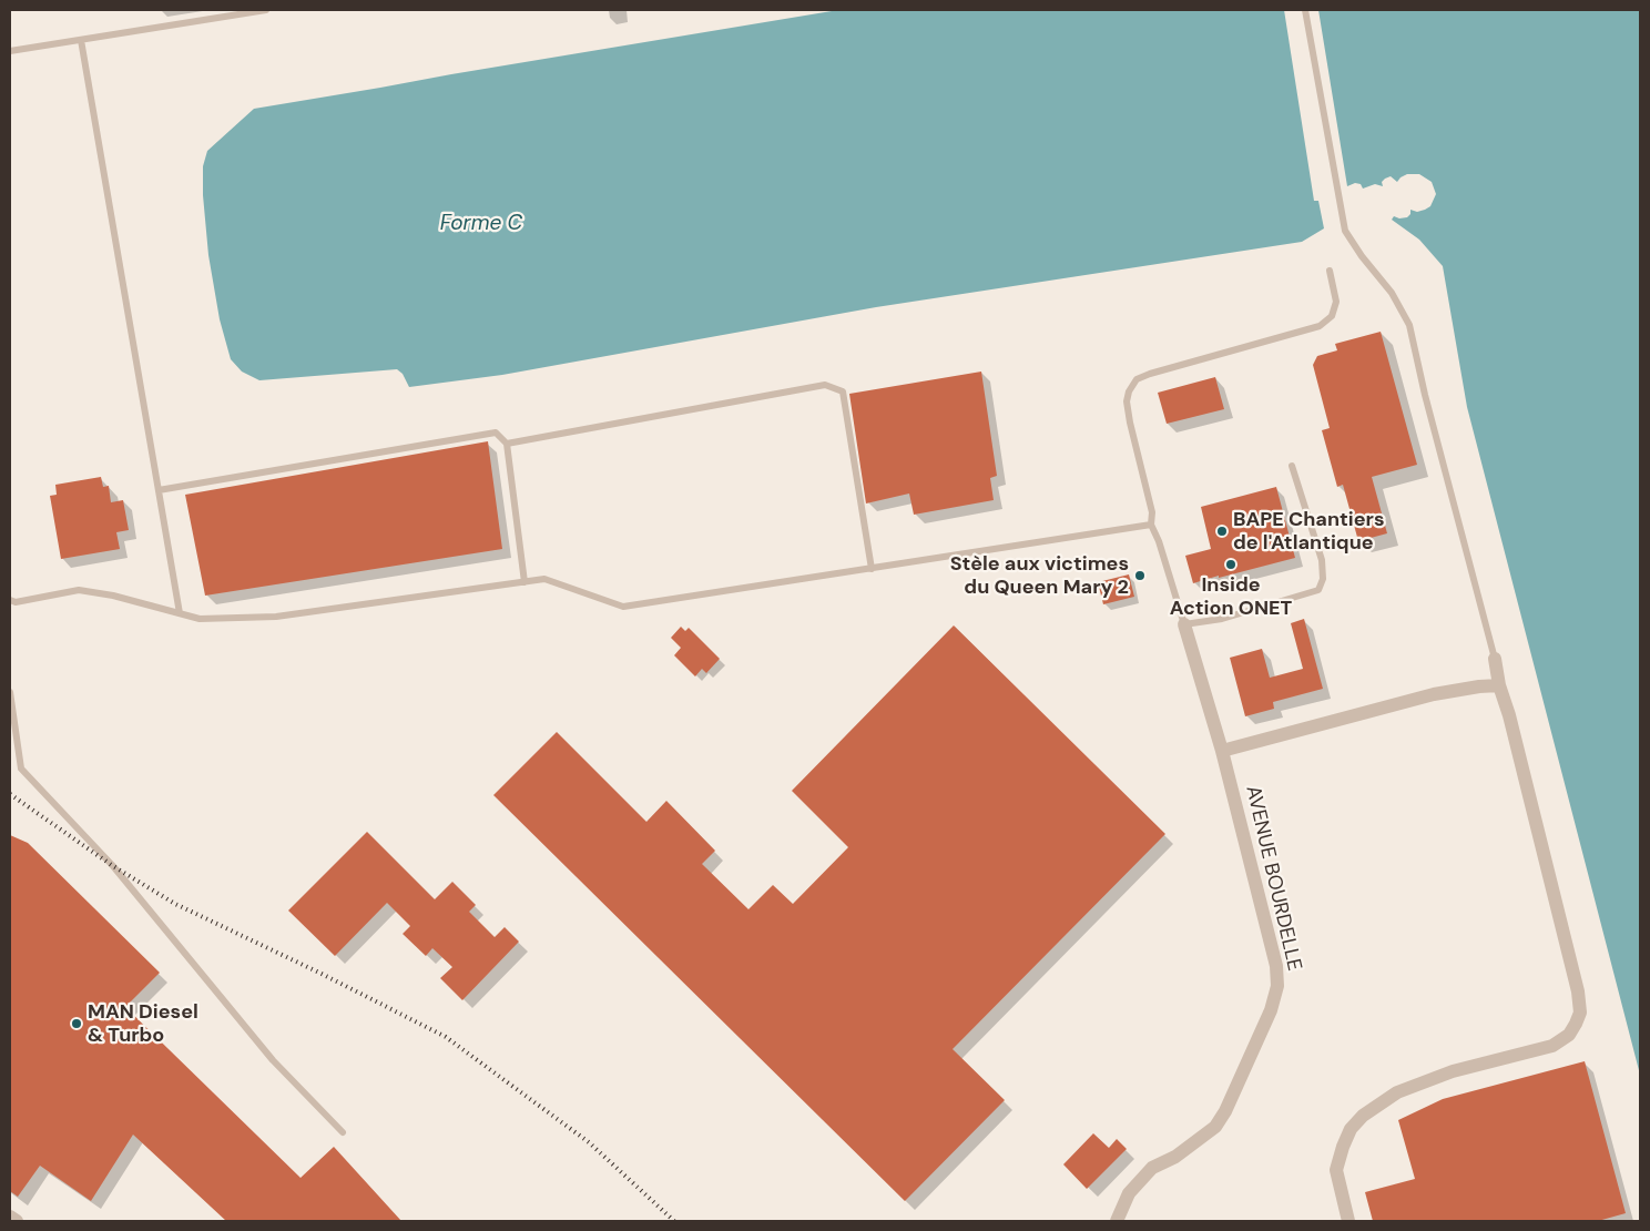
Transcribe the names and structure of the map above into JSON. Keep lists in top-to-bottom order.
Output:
{
  "streets": {
    "street": ["AVENUE BOURDELLE"]
  },
  "water": ["Forme C"],
  "places": [
    "BAPE Chantiers de l'Atlantique",
    "Inside Action ONET",
    "Stèle aux victimes du Queen Mary 2",
    "MAN Diesel & Turbo"
  ]
}
